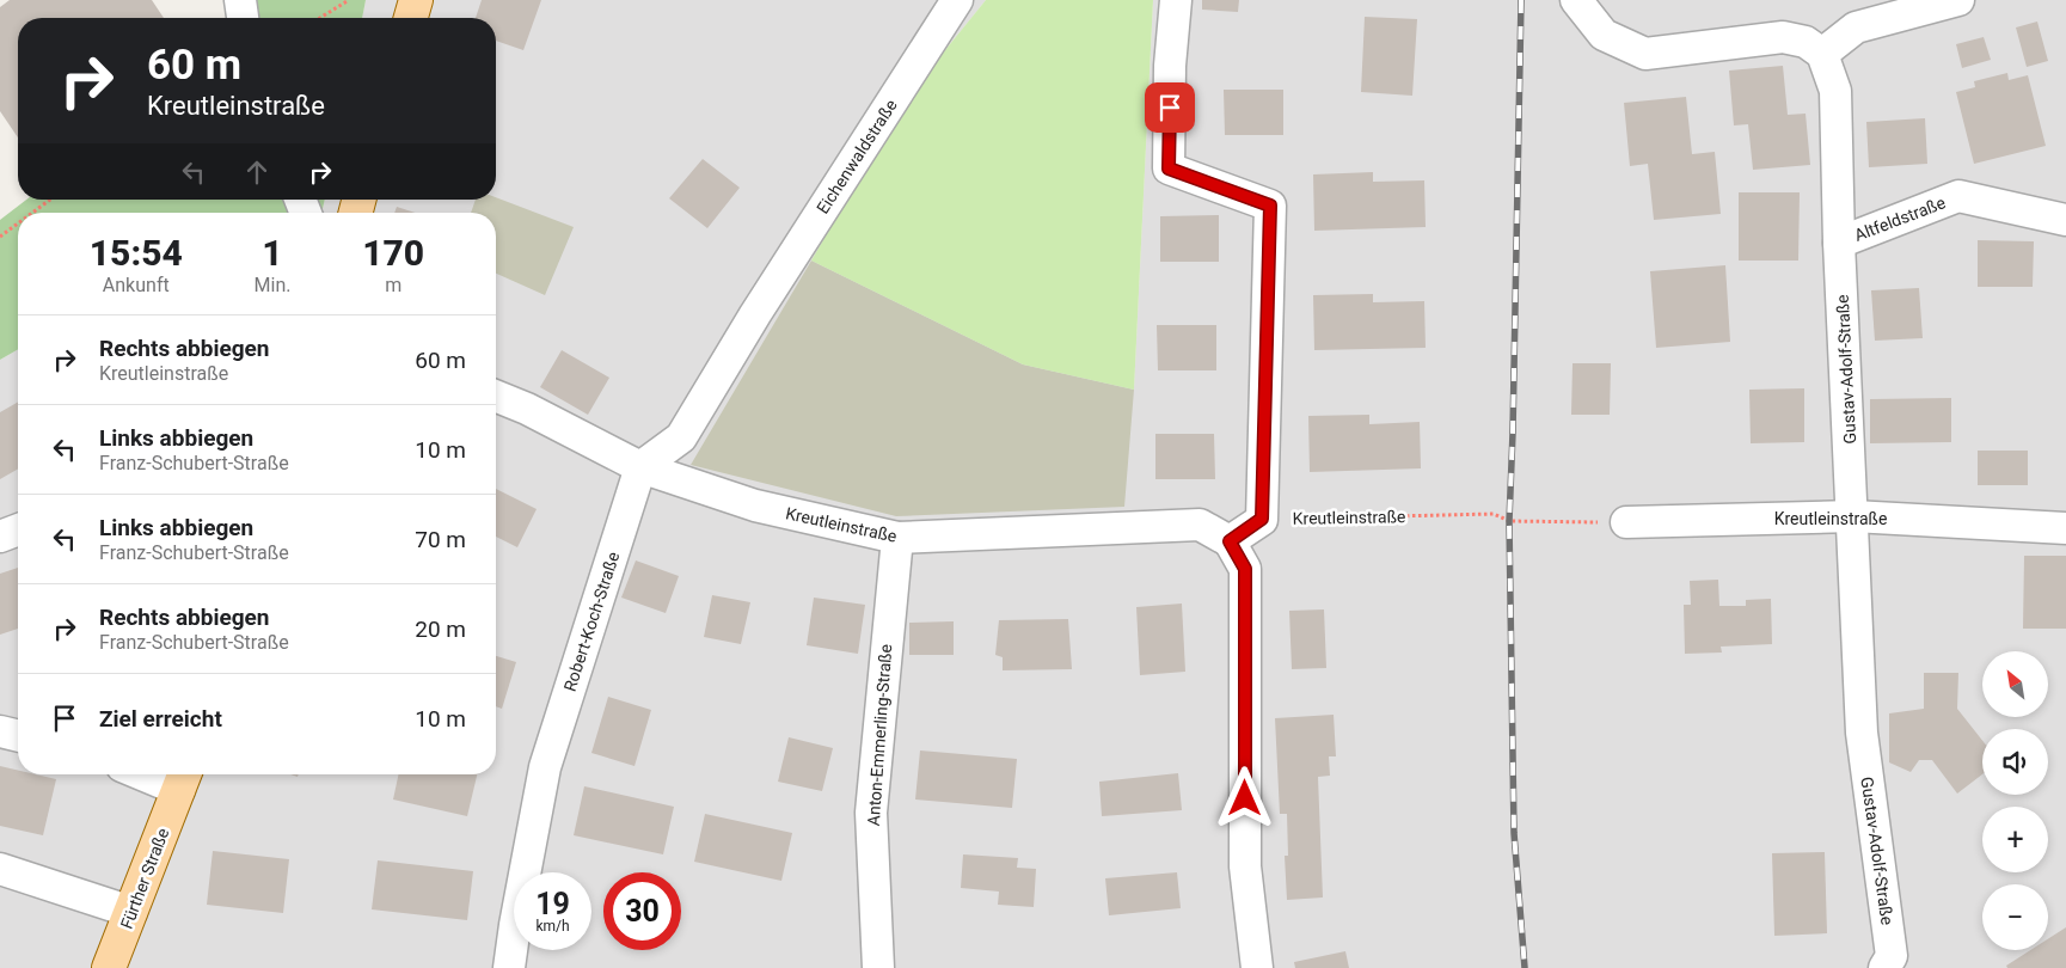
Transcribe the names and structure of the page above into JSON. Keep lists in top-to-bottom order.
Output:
{
  "streets": {
    "main road": ["Fürther Straße"],
    "street": [
      "Eichenwaldstraße",
      "Altfeldstraße",
      "Gustav-Adolf-Straße",
      "Kreutleinstraße",
      "Robert-Koch-Straße",
      "Anton-Emmerling-Straße"
    ]
  },
  "crossings": [
    ["Eichenwaldstraße", "Kreutleinstraße"],
    ["Eichenwaldstraße", "Robert-Koch-Straße"],
    ["Altfeldstraße", "Gustav-Adolf-Straße"],
    ["Gustav-Adolf-Straße", "Kreutleinstraße"],
    ["Kreutleinstraße", "Robert-Koch-Straße"],
    ["Kreutleinstraße", "Anton-Emmerling-Straße"]
  ],
  "north": "top left",
  "page": {
    "turn": ["60 m", "Kreutleinstraße"],
    "eta": [
      "15:54",
      "Ankunft",
      "1",
      "Min.",
      "170",
      "m"
    ],
    "list": [
      {
        "name": "Rechts abbiegen",
        "note": "Kreutleinstraße",
        "value": "60 m"
      },
      {
        "name": "Links abbiegen",
        "note": "Franz-Schubert-Straße",
        "value": "10 m"
      },
      {
        "name": "Links abbiegen",
        "note": "Franz-Schubert-Straße",
        "value": "70 m"
      },
      {
        "name": "Rechts abbiegen",
        "note": "Franz-Schubert-Straße",
        "value": "20 m"
      },
      {
        "name": "Ziel erreicht",
        "value": "10 m"
      }
    ],
    "map_buttons": ["+", "−"],
    "speed": "19 km/h",
    "limit": "30"
  }
}
